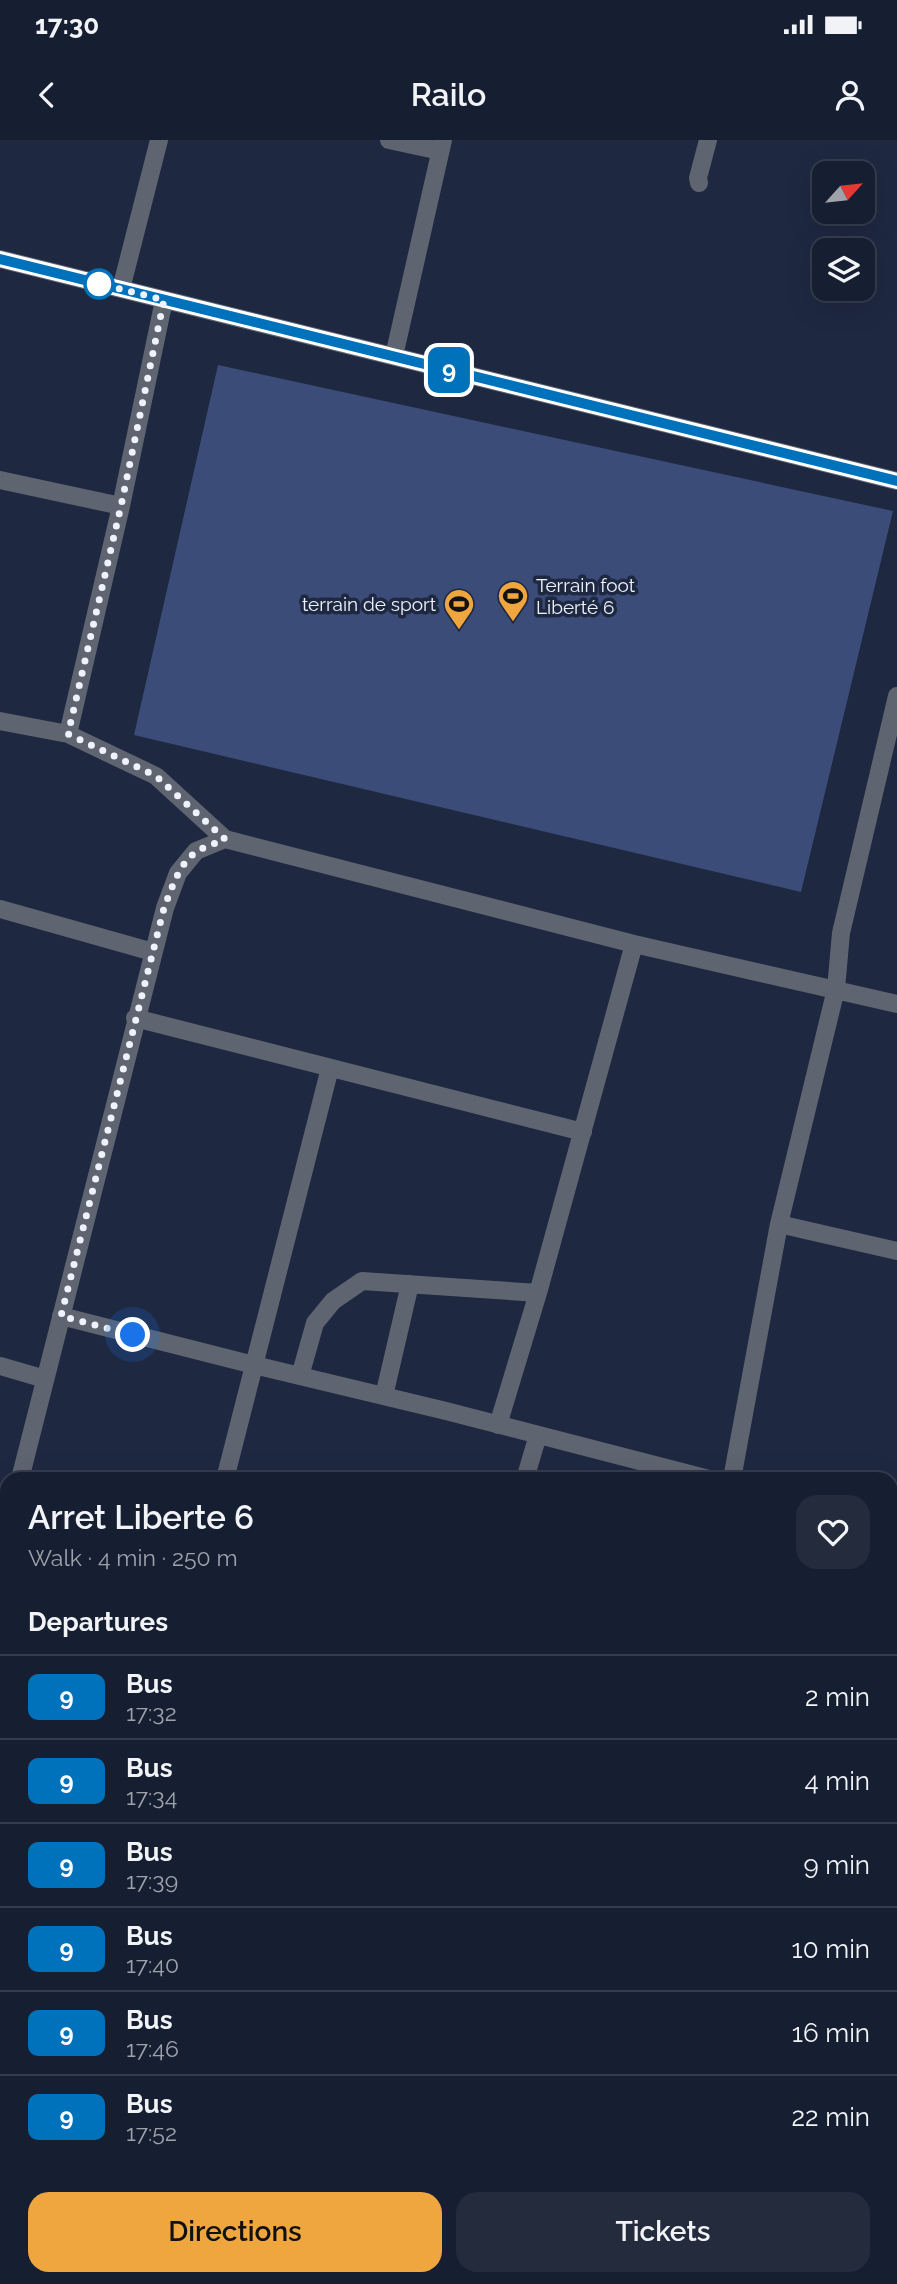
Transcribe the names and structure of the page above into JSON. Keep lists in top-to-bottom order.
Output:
{
  "places": {
    "sports": ["Terrain foot Liberté 6", "terrain de sport"]
  },
  "lines": ["bus line 9"],
  "north": "top right",
  "page": {
    "status": "17:30",
    "header": "Railo",
    "on_map": "9",
    "heading": [
      ["Arret Liberte 6", "Walk · 4 min · 250 m"],
      "Departures"
    ],
    "list": [
      {
        "mark": "9",
        "name": "Bus",
        "note": "17:32",
        "value": "2 min"
      },
      {
        "mark": "9",
        "name": "Bus",
        "note": "17:34",
        "value": "4 min"
      },
      {
        "mark": "9",
        "name": "Bus",
        "note": "17:39",
        "value": "9 min"
      },
      {
        "mark": "9",
        "name": "Bus",
        "note": "17:40",
        "value": "10 min"
      },
      {
        "mark": "9",
        "name": "Bus",
        "note": "17:46",
        "value": "16 min"
      },
      {
        "mark": "9",
        "name": "Bus",
        "note": "17:52",
        "value": "22 min"
      }
    ],
    "buttons": ["Directions", "Tickets"]
  }
}
